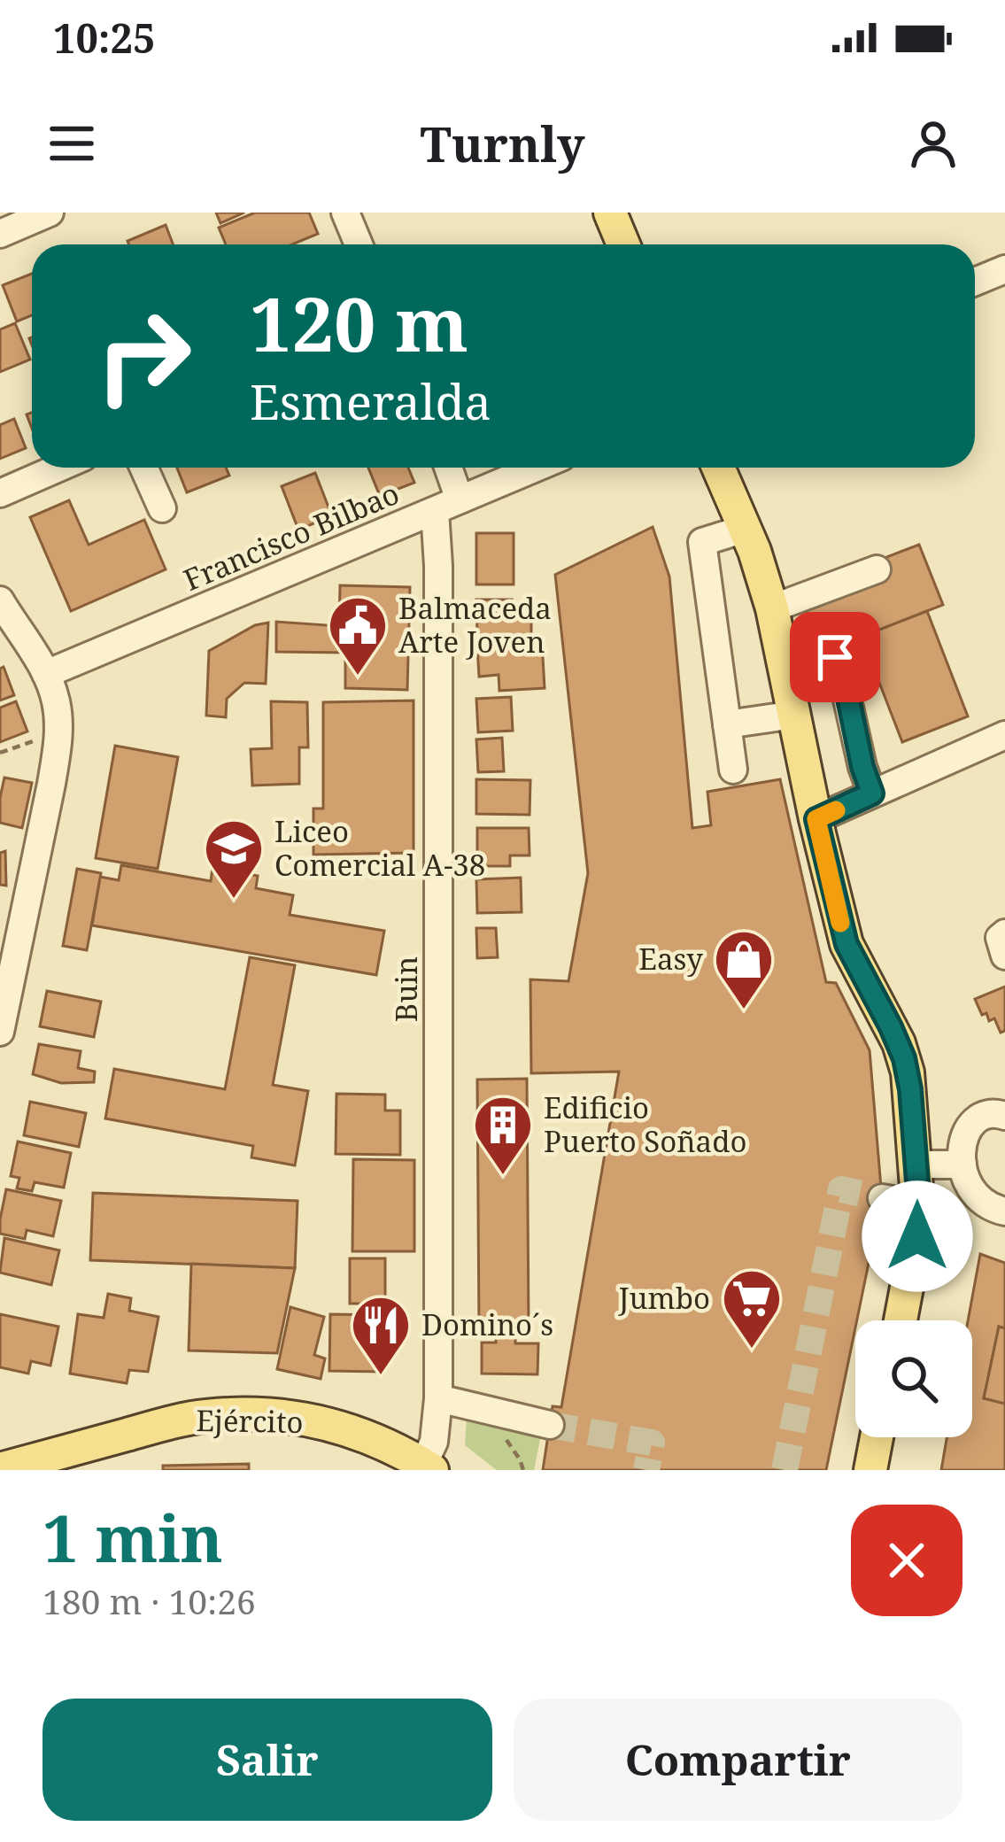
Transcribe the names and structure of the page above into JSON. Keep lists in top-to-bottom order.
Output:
{
  "streets": {
    "main road": ["Ejército"],
    "street": ["Francisco Bilbao", "Buin"]
  },
  "crossings": [
    ["Francisco Bilbao", "Buin"],
    ["Buin", "Ejército"]
  ],
  "places": {
    "public building": ["Balmaceda Arte Joven"],
    "school or university": ["Liceo Comercial A-38"],
    "shop": ["Easy"],
    "building": ["Edificio Puerto Soñado"],
    "supermarket": ["Jumbo"],
    "restaurant": ["Domino´s"]
  },
  "page": {
    "status": "10:25",
    "header": "Turnly",
    "turn": ["120 m", "Esmeralda"],
    "heading": ["1 min", "180 m · 10:26"],
    "buttons": ["Salir", "Compartir"]
  }
}
